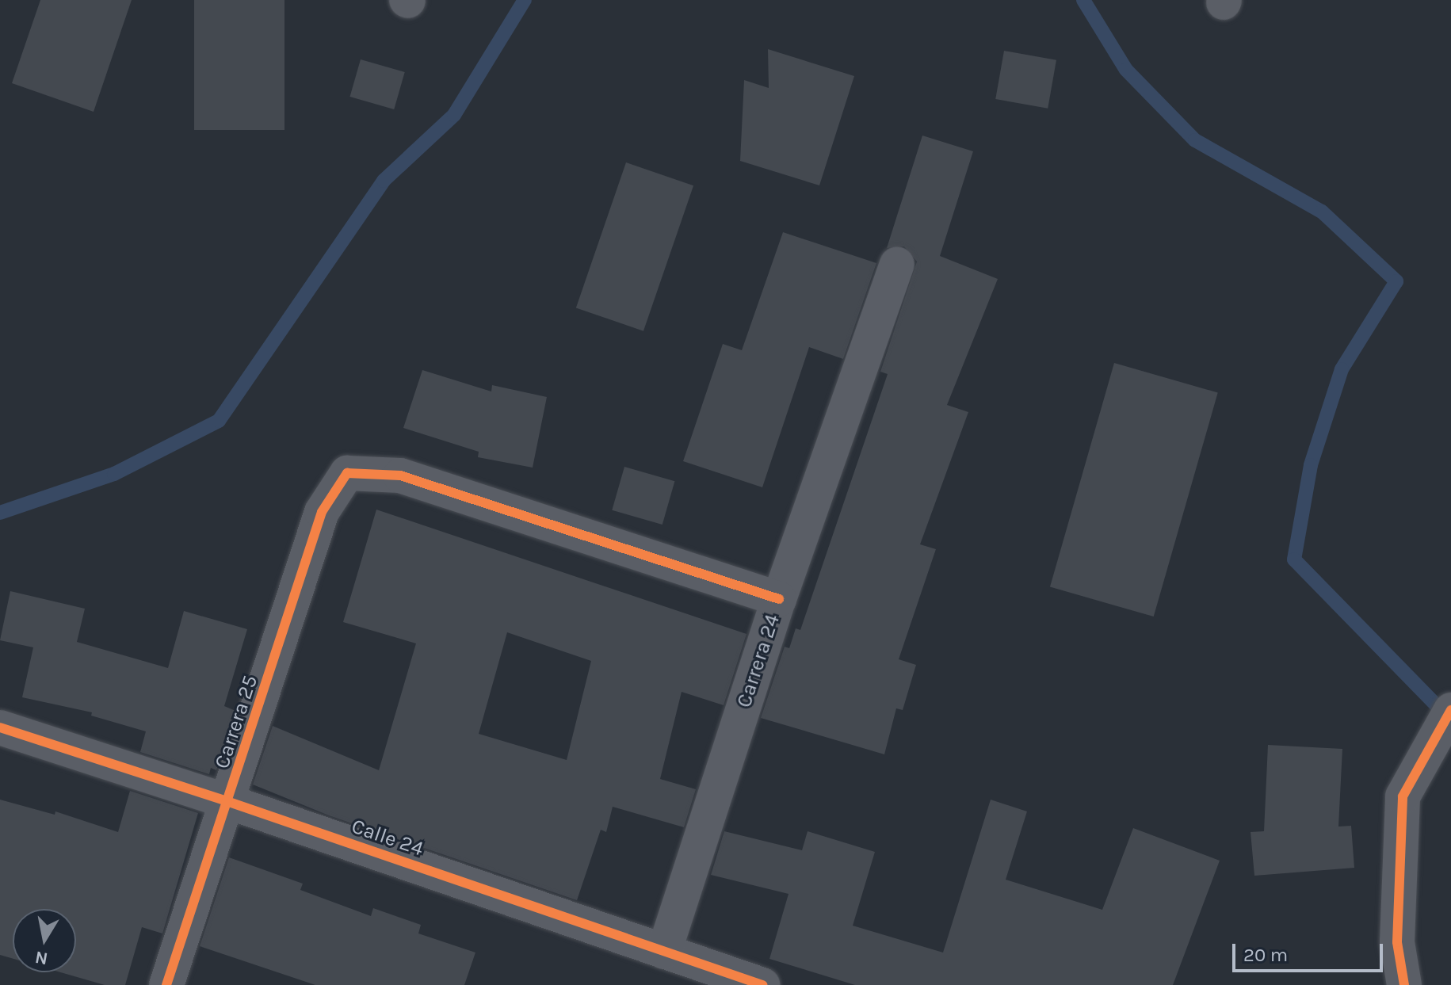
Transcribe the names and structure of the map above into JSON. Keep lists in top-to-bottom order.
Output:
{
  "streets": {
    "street": ["Carrera 24", "Carrera 25", "Calle 24"]
  },
  "crossings": [
    ["Carrera 24", "Carrera 25"],
    ["Carrera 24", "Calle 24"],
    ["Carrera 25", "Calle 24"]
  ],
  "scale_bar": "20 m",
  "north": "bottom"
}
